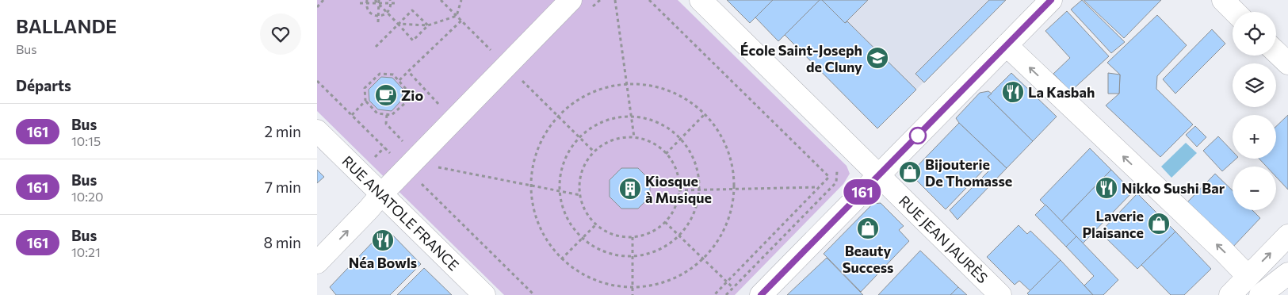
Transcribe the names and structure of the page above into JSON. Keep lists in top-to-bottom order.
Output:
{
  "streets": {
    "street": ["RUE ANATOLE FRANCE", "RUE JEAN JAURÈS"]
  },
  "places": {
    "school or university": ["École Saint-Joseph de Cluny"],
    "restaurant": ["La Kasbah", "Nikko Sushi Bar", "Néa Bowls"],
    "cafe": ["Zio"],
    "shop": ["Bijouterie De Thomasse", "Laverie Plaisance", "Beauty Success"],
    "building": ["Kiosque à Musique"]
  },
  "lines": ["bus line 161"],
  "page": {
    "heading": [
      ["BALLANDE", "Bus"],
      "Départs"
    ],
    "on_map": "161",
    "map_buttons": ["+", "−"],
    "list": [
      {
        "mark": "161",
        "name": "Bus",
        "note": "10:15",
        "value": "2 min"
      },
      {
        "mark": "161",
        "name": "Bus",
        "note": "10:20",
        "value": "7 min"
      },
      {
        "mark": "161",
        "name": "Bus",
        "note": "10:21",
        "value": "8 min"
      }
    ]
  }
}
